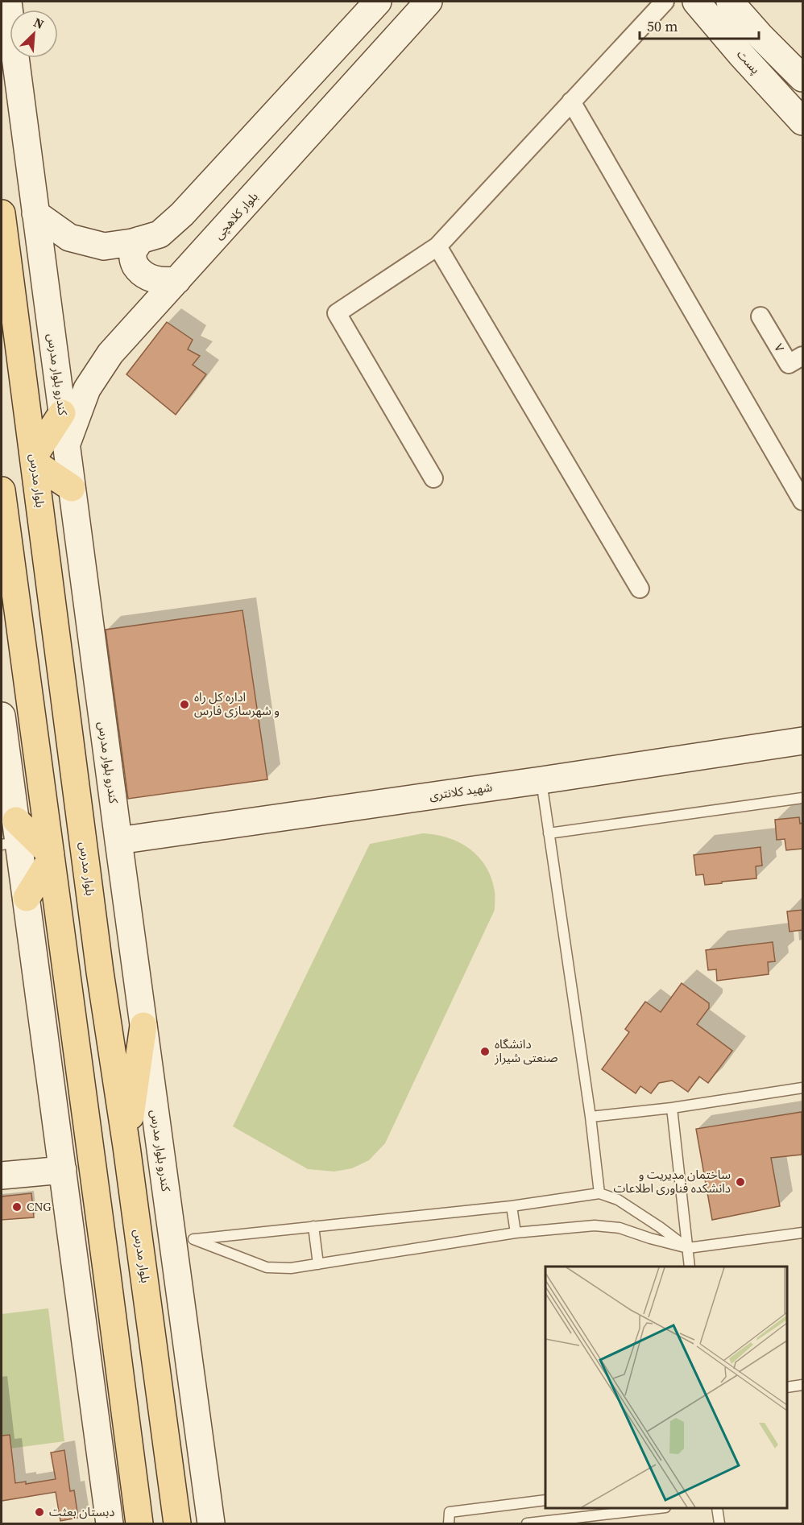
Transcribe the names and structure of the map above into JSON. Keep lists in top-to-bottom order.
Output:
{
  "streets": {
    "main road": [
      "پست",
      "بلوار کلاهچی",
      "کندرو بلوار مدرس",
      "بلوار مدرس",
      "شهید کلانتری"
    ],
    "street": ["۷"]
  },
  "crossings": [
    ["بلوار کلاهچی", "کندرو بلوار مدرس"],
    ["کندرو بلوار مدرس", "شهید کلانتری"]
  ],
  "places": [
    "اداره کل راه و شهرسازی فارس",
    "دانشگاه صنعتی شیراز",
    "ساختمان مدیریت و دانشکده فناوری اطلاعات",
    "CNG",
    "دبستان بعثت"
  ],
  "scale_bar": "50 m",
  "north": "top right"
}
